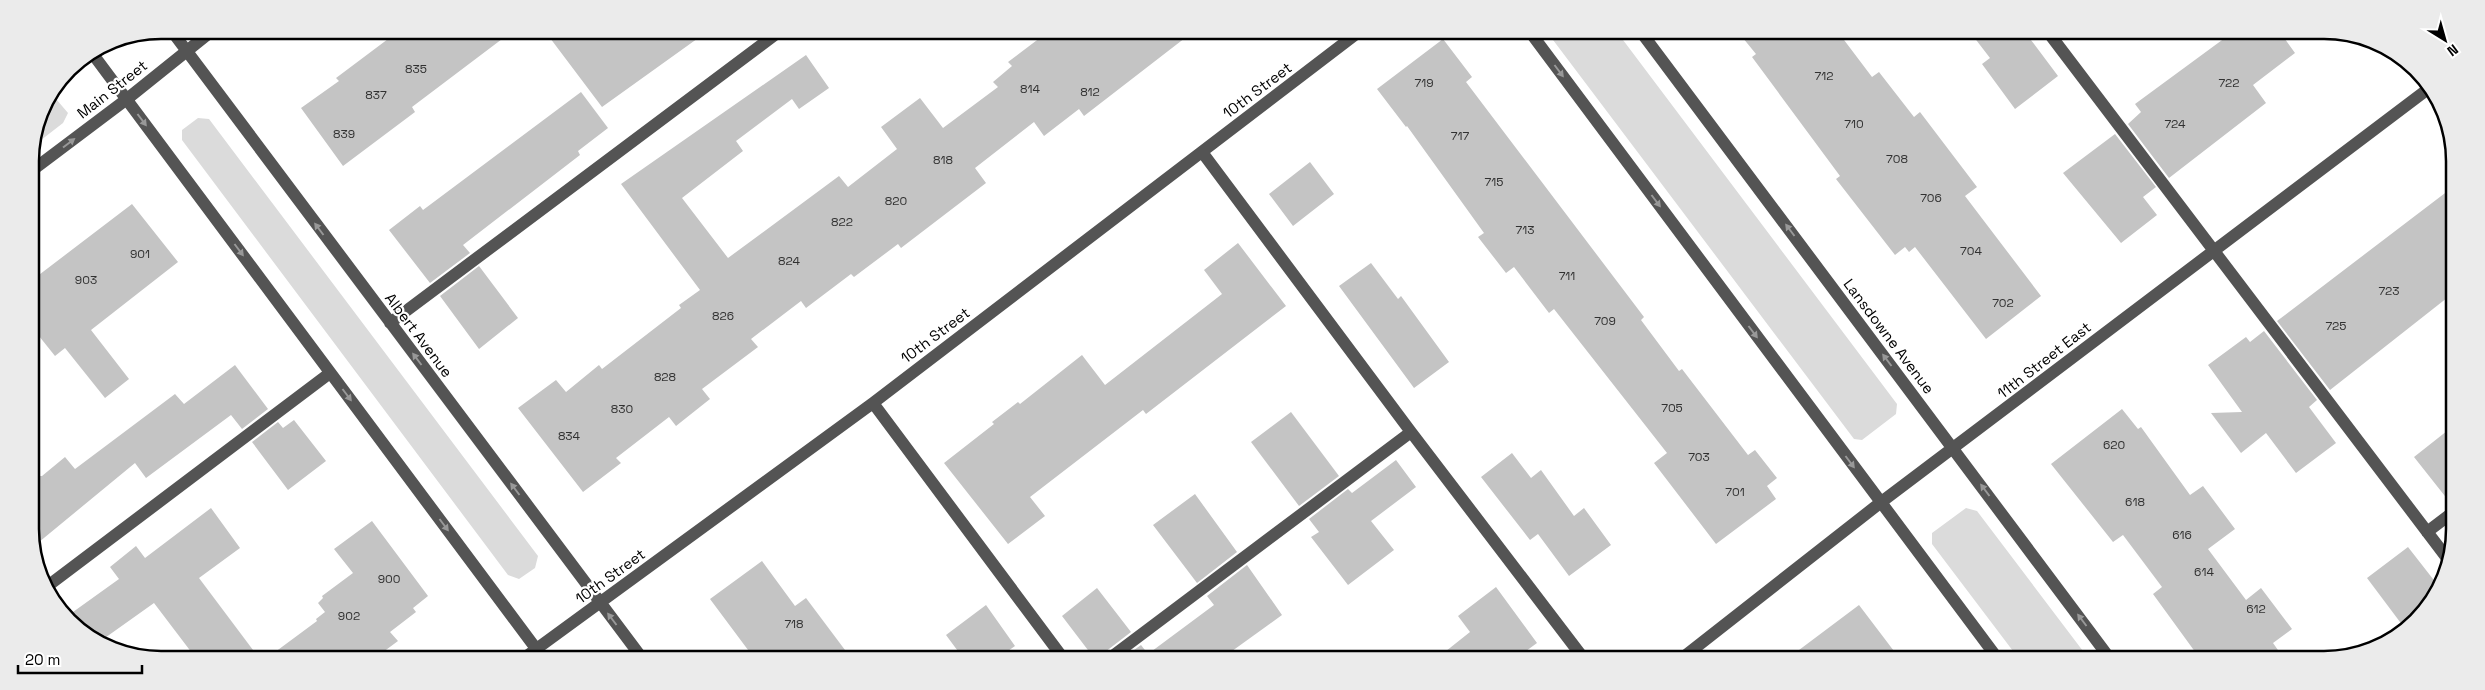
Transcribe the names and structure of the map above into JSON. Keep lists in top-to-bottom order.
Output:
{
  "streets": {
    "street": [
      "Main Street",
      "10th Street",
      "Albert Avenue",
      "Lansdowne Avenue",
      "11th Street East"
    ]
  },
  "crossings": [
    ["Main Street", "Albert Avenue"],
    ["10th Street", "Albert Avenue"],
    ["Lansdowne Avenue", "11th Street East"]
  ],
  "one_way": ["Main Street"],
  "house_numbers": [
    "835",
    "712",
    "719",
    "722",
    "814",
    "812",
    "837",
    "710",
    "724",
    "839",
    "717",
    "708",
    "818",
    "715",
    "706",
    "820",
    "822",
    "713",
    "704",
    "901",
    "824",
    "711",
    "903",
    "723",
    "702",
    "826",
    "709",
    "725",
    "828",
    "705",
    "830",
    "834",
    "620",
    "703",
    "701",
    "618",
    "616",
    "614",
    "900",
    "612",
    "902",
    "718"
  ],
  "scale_bar": "20 m",
  "north": "bottom right"
}
